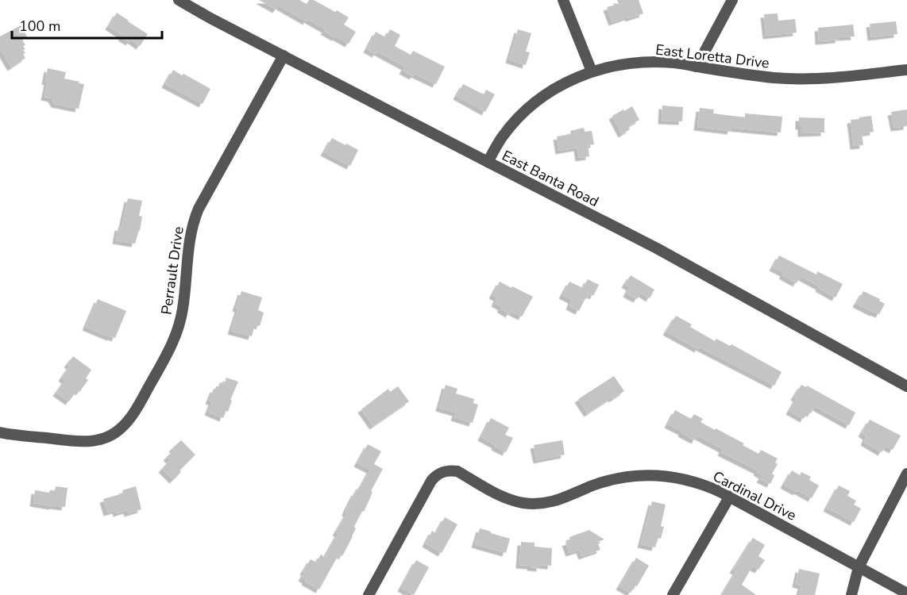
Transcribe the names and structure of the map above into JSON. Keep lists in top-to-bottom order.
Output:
{
  "streets": {
    "street": [
      "East Loretta Drive",
      "East Banta Road",
      "Perrault Drive",
      "Cardinal Drive"
    ]
  },
  "crossings": [
    ["East Loretta Drive", "East Banta Road"],
    ["East Banta Road", "Perrault Drive"]
  ],
  "scale_bar": "100 m"
}
